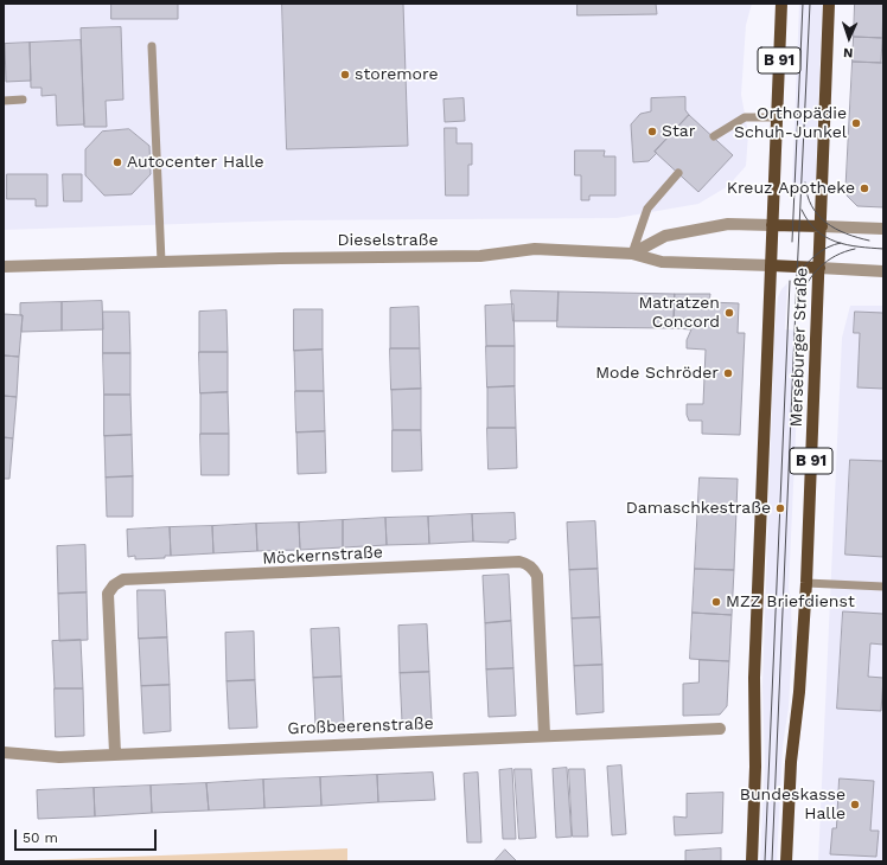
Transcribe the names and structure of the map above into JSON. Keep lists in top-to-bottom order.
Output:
{
  "streets": {
    "main road": ["B 91", "Merseburger Straße"],
    "street": ["Dieselstraße", "Möckernstraße", "Großbeerenstraße"]
  },
  "crossings": [
    ["Dieselstraße", "Merseburger Straße"],
    ["Möckernstraße", "Großbeerenstraße"]
  ],
  "places": [
    "storemore",
    "Orthopädie Schuh-Junkel",
    "Star",
    "Autocenter Halle",
    "Kreuz Apotheke",
    "Matratzen Concord",
    "Mode Schröder",
    "Damaschkestraße",
    "MZZ Briefdienst",
    "Bundeskasse Halle"
  ],
  "scale_bar": "50 m",
  "north": "bottom"
}
